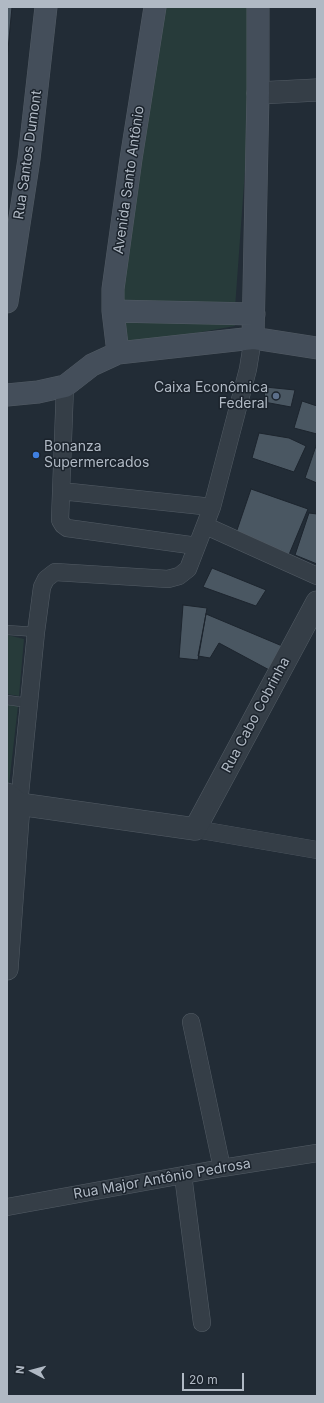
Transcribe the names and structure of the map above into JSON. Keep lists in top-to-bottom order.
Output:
{
  "streets": {
    "main road": ["Rua Santos Dumont", "Avenida Santo Antônio"],
    "street": ["Rua Cabo Cobrinha", "Rua Major Antônio Pedrosa"]
  },
  "places": ["Caixa Econômica Federal", "Bonanza Supermercados"],
  "scale_bar": "20 m",
  "north": "left"
}
